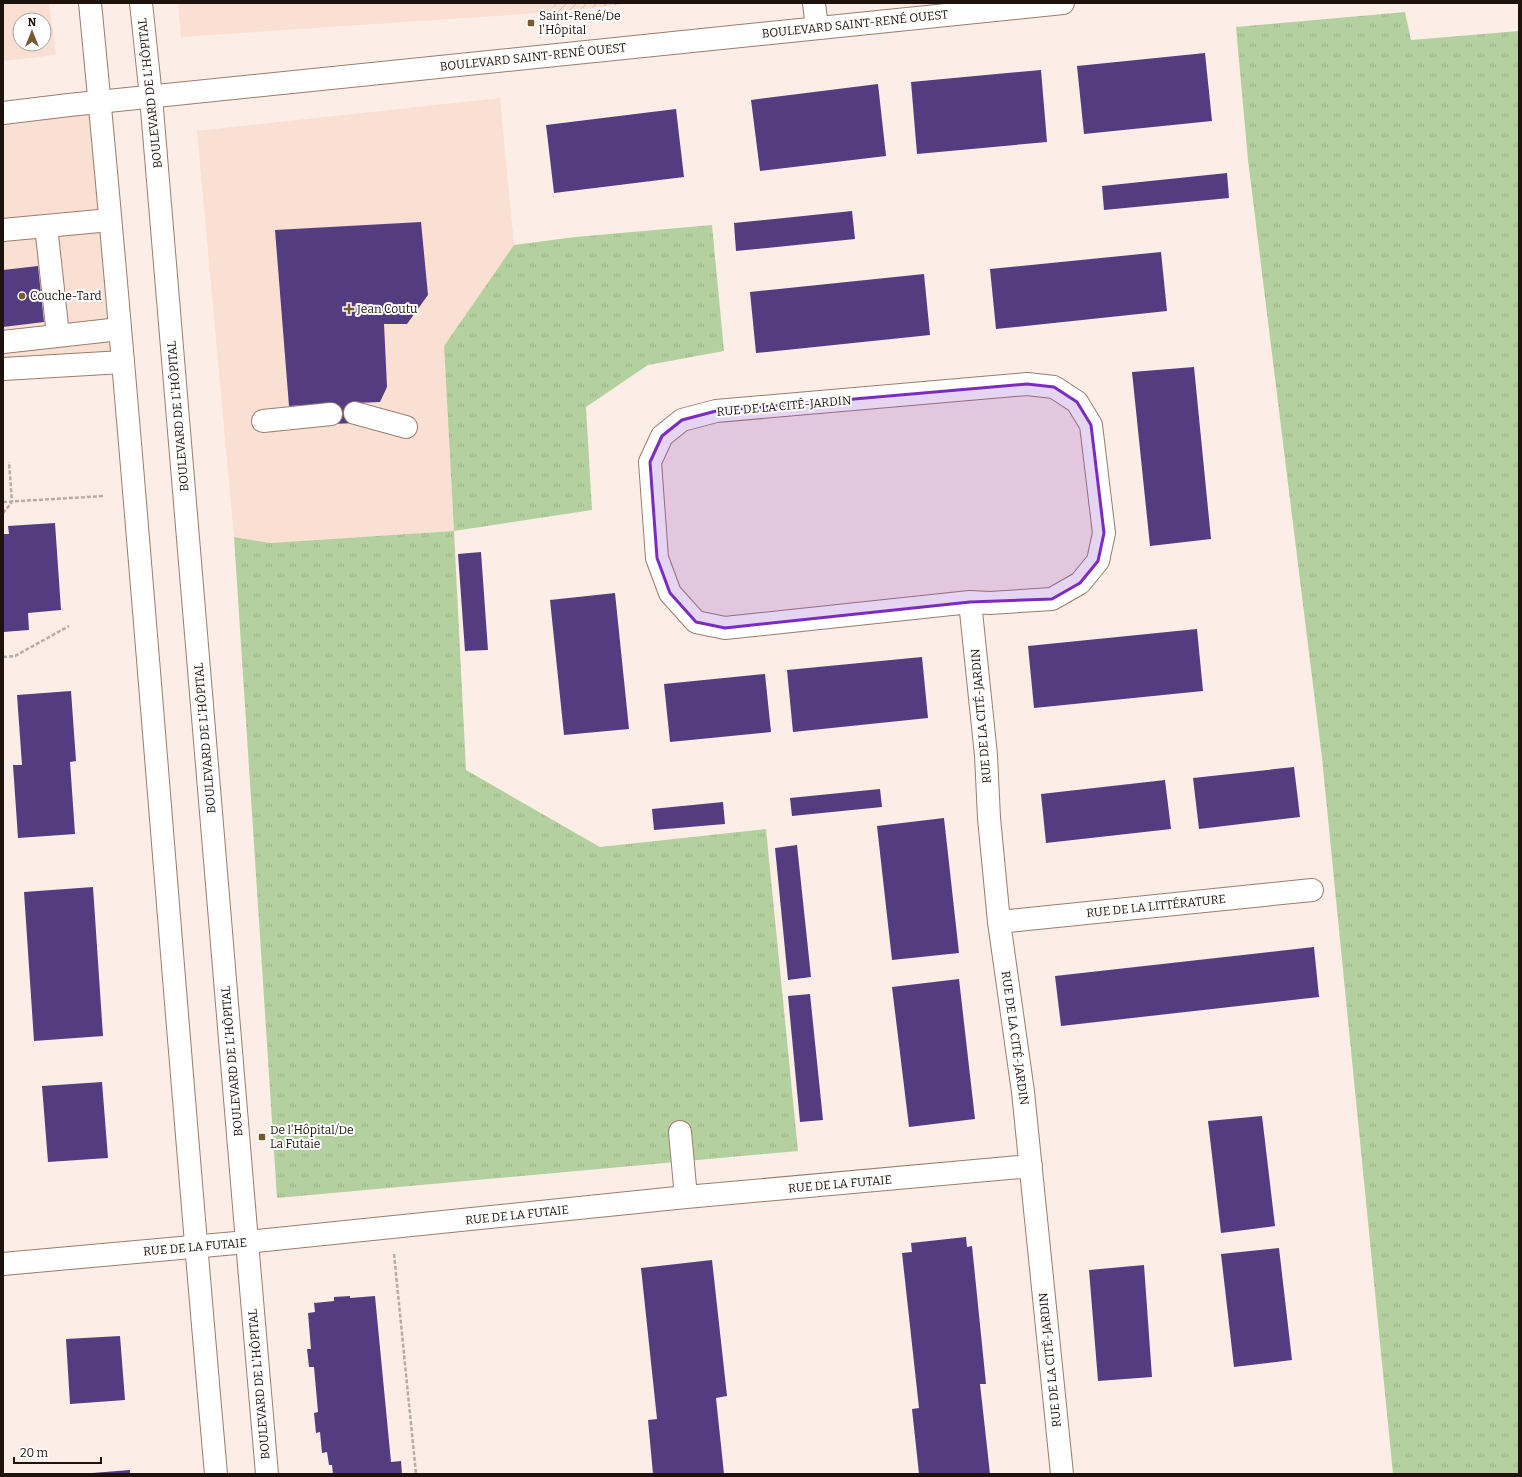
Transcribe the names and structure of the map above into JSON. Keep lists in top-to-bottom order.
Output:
{
  "streets": {
    "street": [
      "BOULEVARD SAINT-RENÉ OUEST",
      "BOULEVARD DE L'HÔPITAL",
      "RUE DE LA CITÉ-JARDIN",
      "RUE DE LA LITTÉRATURE",
      "RUE DE LA FUTAIE"
    ]
  },
  "crossings": [
    ["BOULEVARD SAINT-RENÉ OUEST", "BOULEVARD DE L'HÔPITAL"],
    ["BOULEVARD DE L'HÔPITAL", "RUE DE LA FUTAIE"],
    ["RUE DE LA CITÉ-JARDIN", "RUE DE LA LITTÉRATURE"],
    ["RUE DE LA CITÉ-JARDIN", "RUE DE LA FUTAIE"]
  ],
  "places": {
    "transit": ["Saint-René/De l'Hôpital", "De l'Hôpital/De La Futaie"],
    "other": ["Couche-Tard"],
    "health": ["Jean Coutu"]
  },
  "scale_bar": "20 m",
  "north": "top"
}
